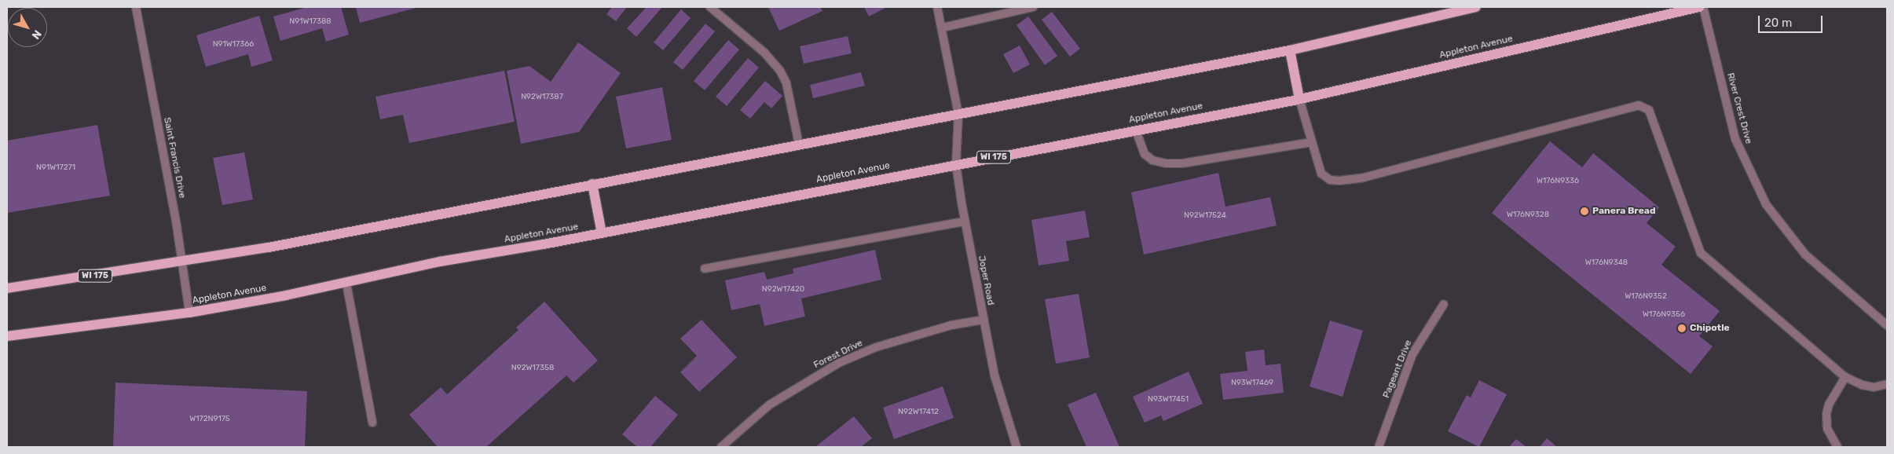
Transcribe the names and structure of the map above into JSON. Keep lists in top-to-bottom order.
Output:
{
  "streets": {
    "main road": ["Appleton Avenue", "WI 175"],
    "street": [
      "River Crest Drive",
      "Saint Francis Drive",
      "Joper Road",
      "Forest Drive",
      "Pageant Drive"
    ]
  },
  "crossings": [
    ["Appleton Avenue", "Saint Francis Drive"],
    ["Appleton Avenue", "Joper Road"],
    ["WI 175", "Saint Francis Drive"],
    ["WI 175", "Joper Road"],
    ["Joper Road", "Forest Drive"]
  ],
  "places": ["Panera Bread", "Chipotle"],
  "house_numbers": [
    "N91W17388",
    "N91W17366",
    "N92W17387",
    "N91W17271",
    "W176N9336",
    "W176N9328",
    "N92W17524",
    "W176N9348",
    "N92W17420",
    "W176N9352",
    "W176N9356",
    "N92W17358",
    "N93W17469",
    "N93W17451",
    "N92W17412",
    "W172N9175"
  ],
  "scale_bar": "20 m",
  "north": "bottom right"
}
